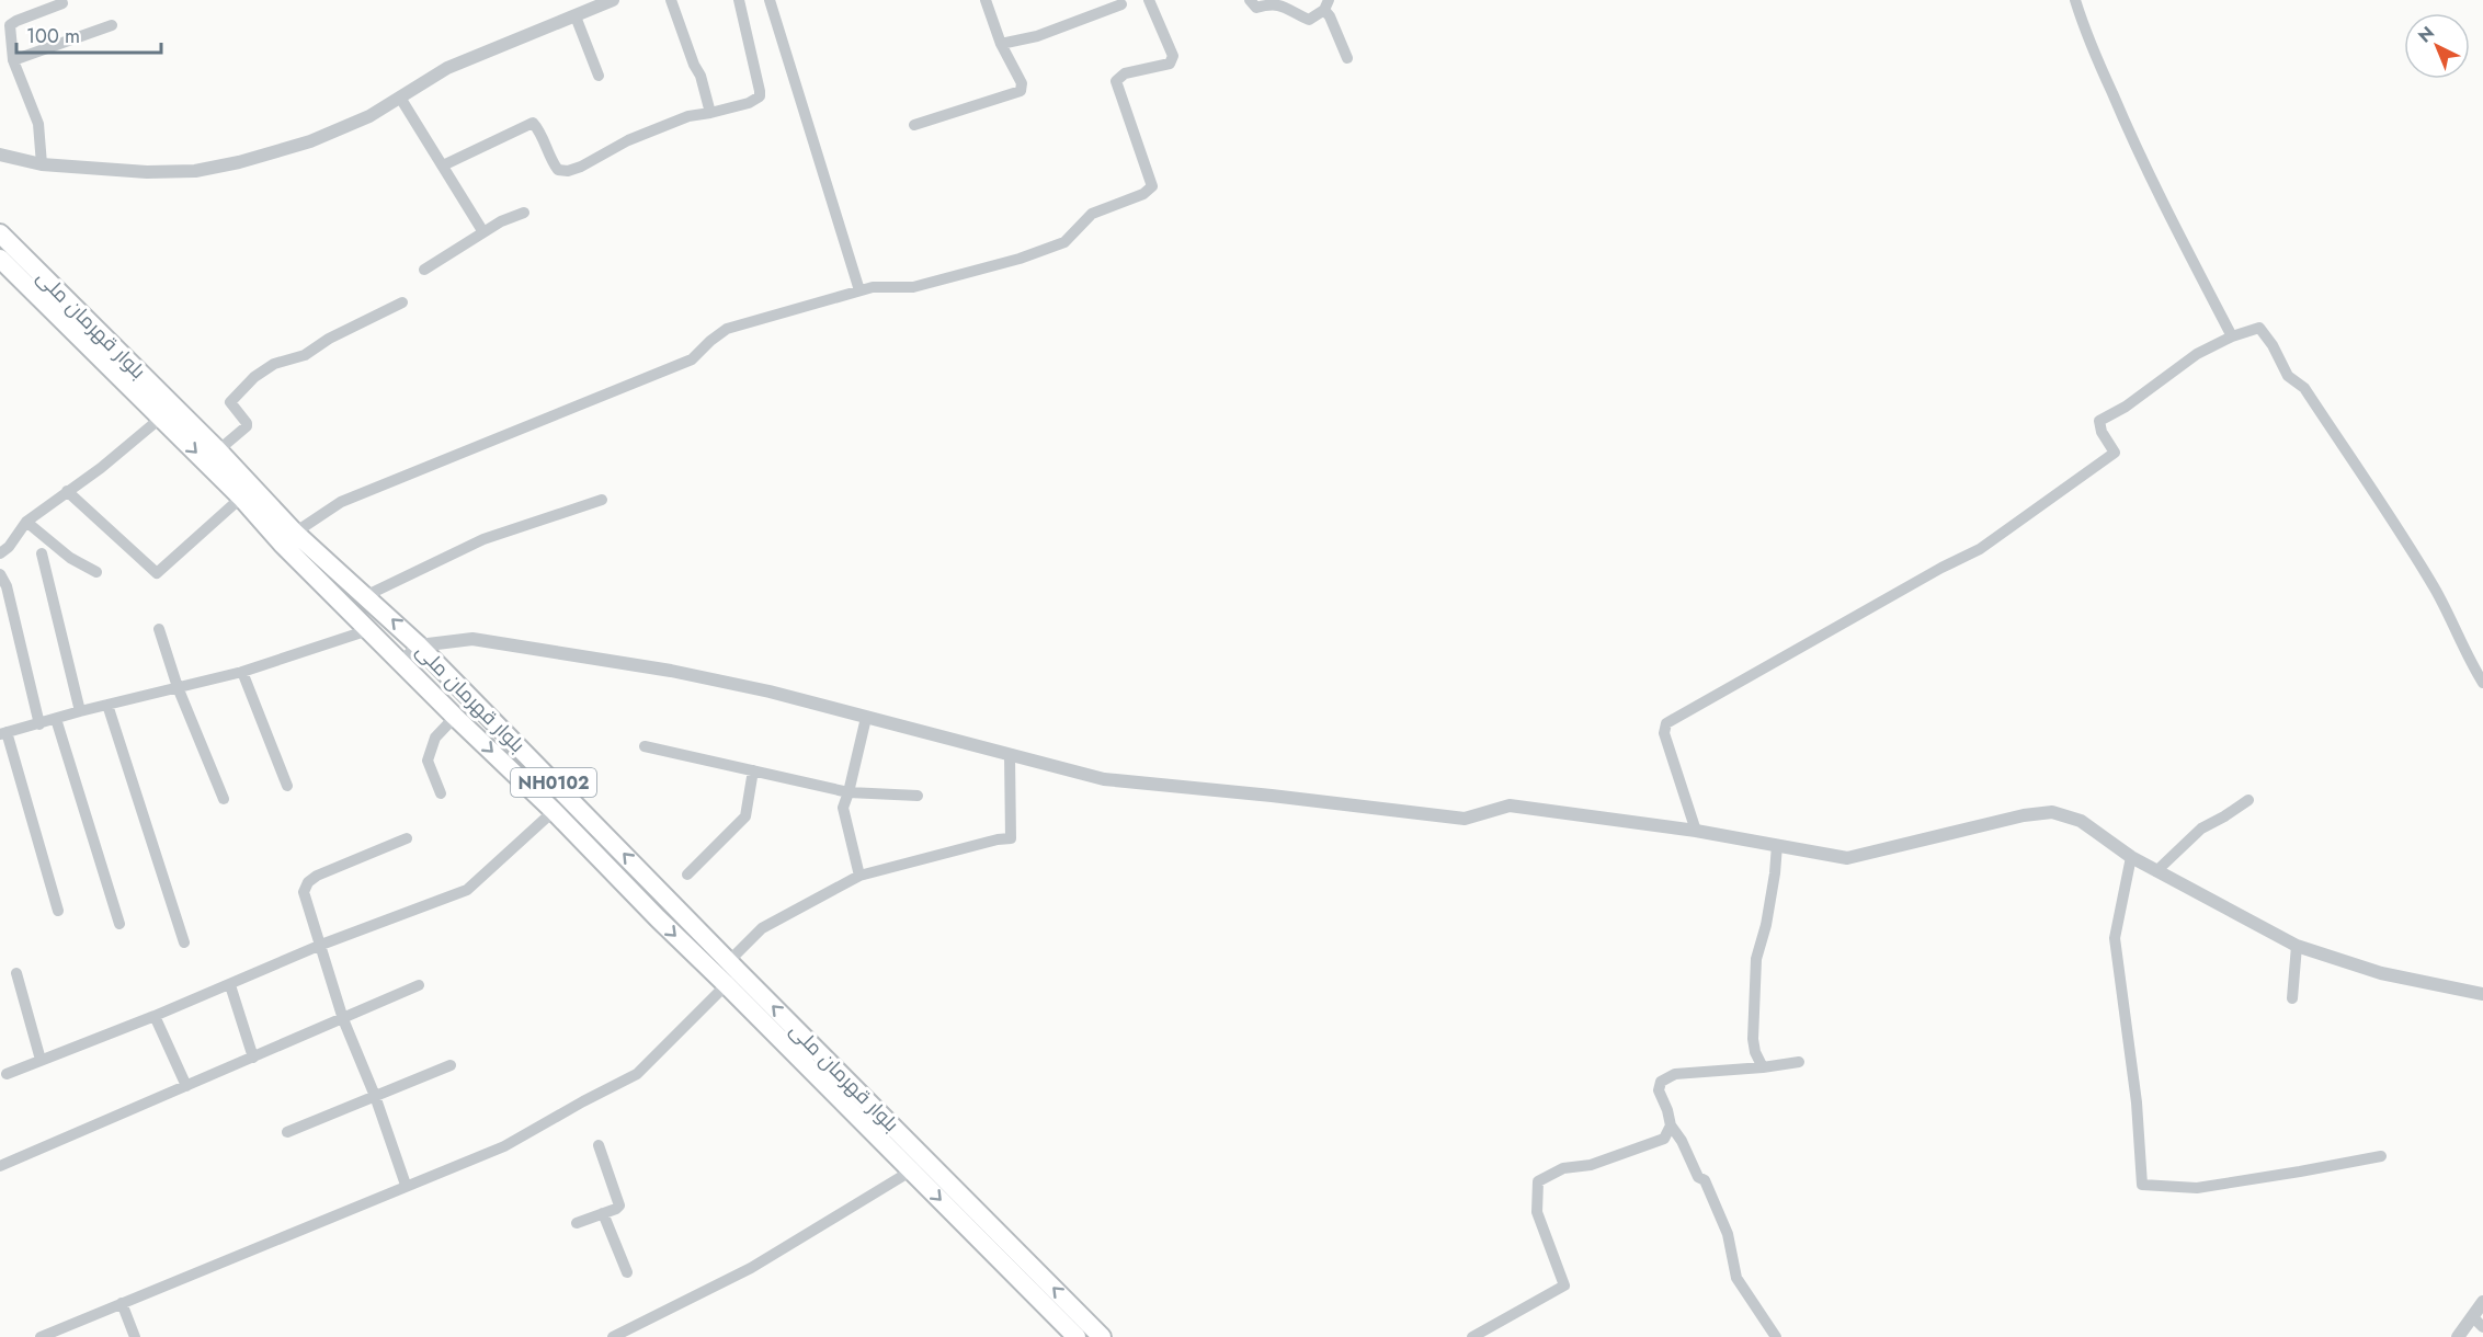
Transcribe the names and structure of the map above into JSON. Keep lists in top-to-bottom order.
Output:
{
  "streets": {
    "highway": ["بلوار قهرمان ملی", "NH0102"]
  },
  "scale_bar": "100 m",
  "north": "top left"
}
